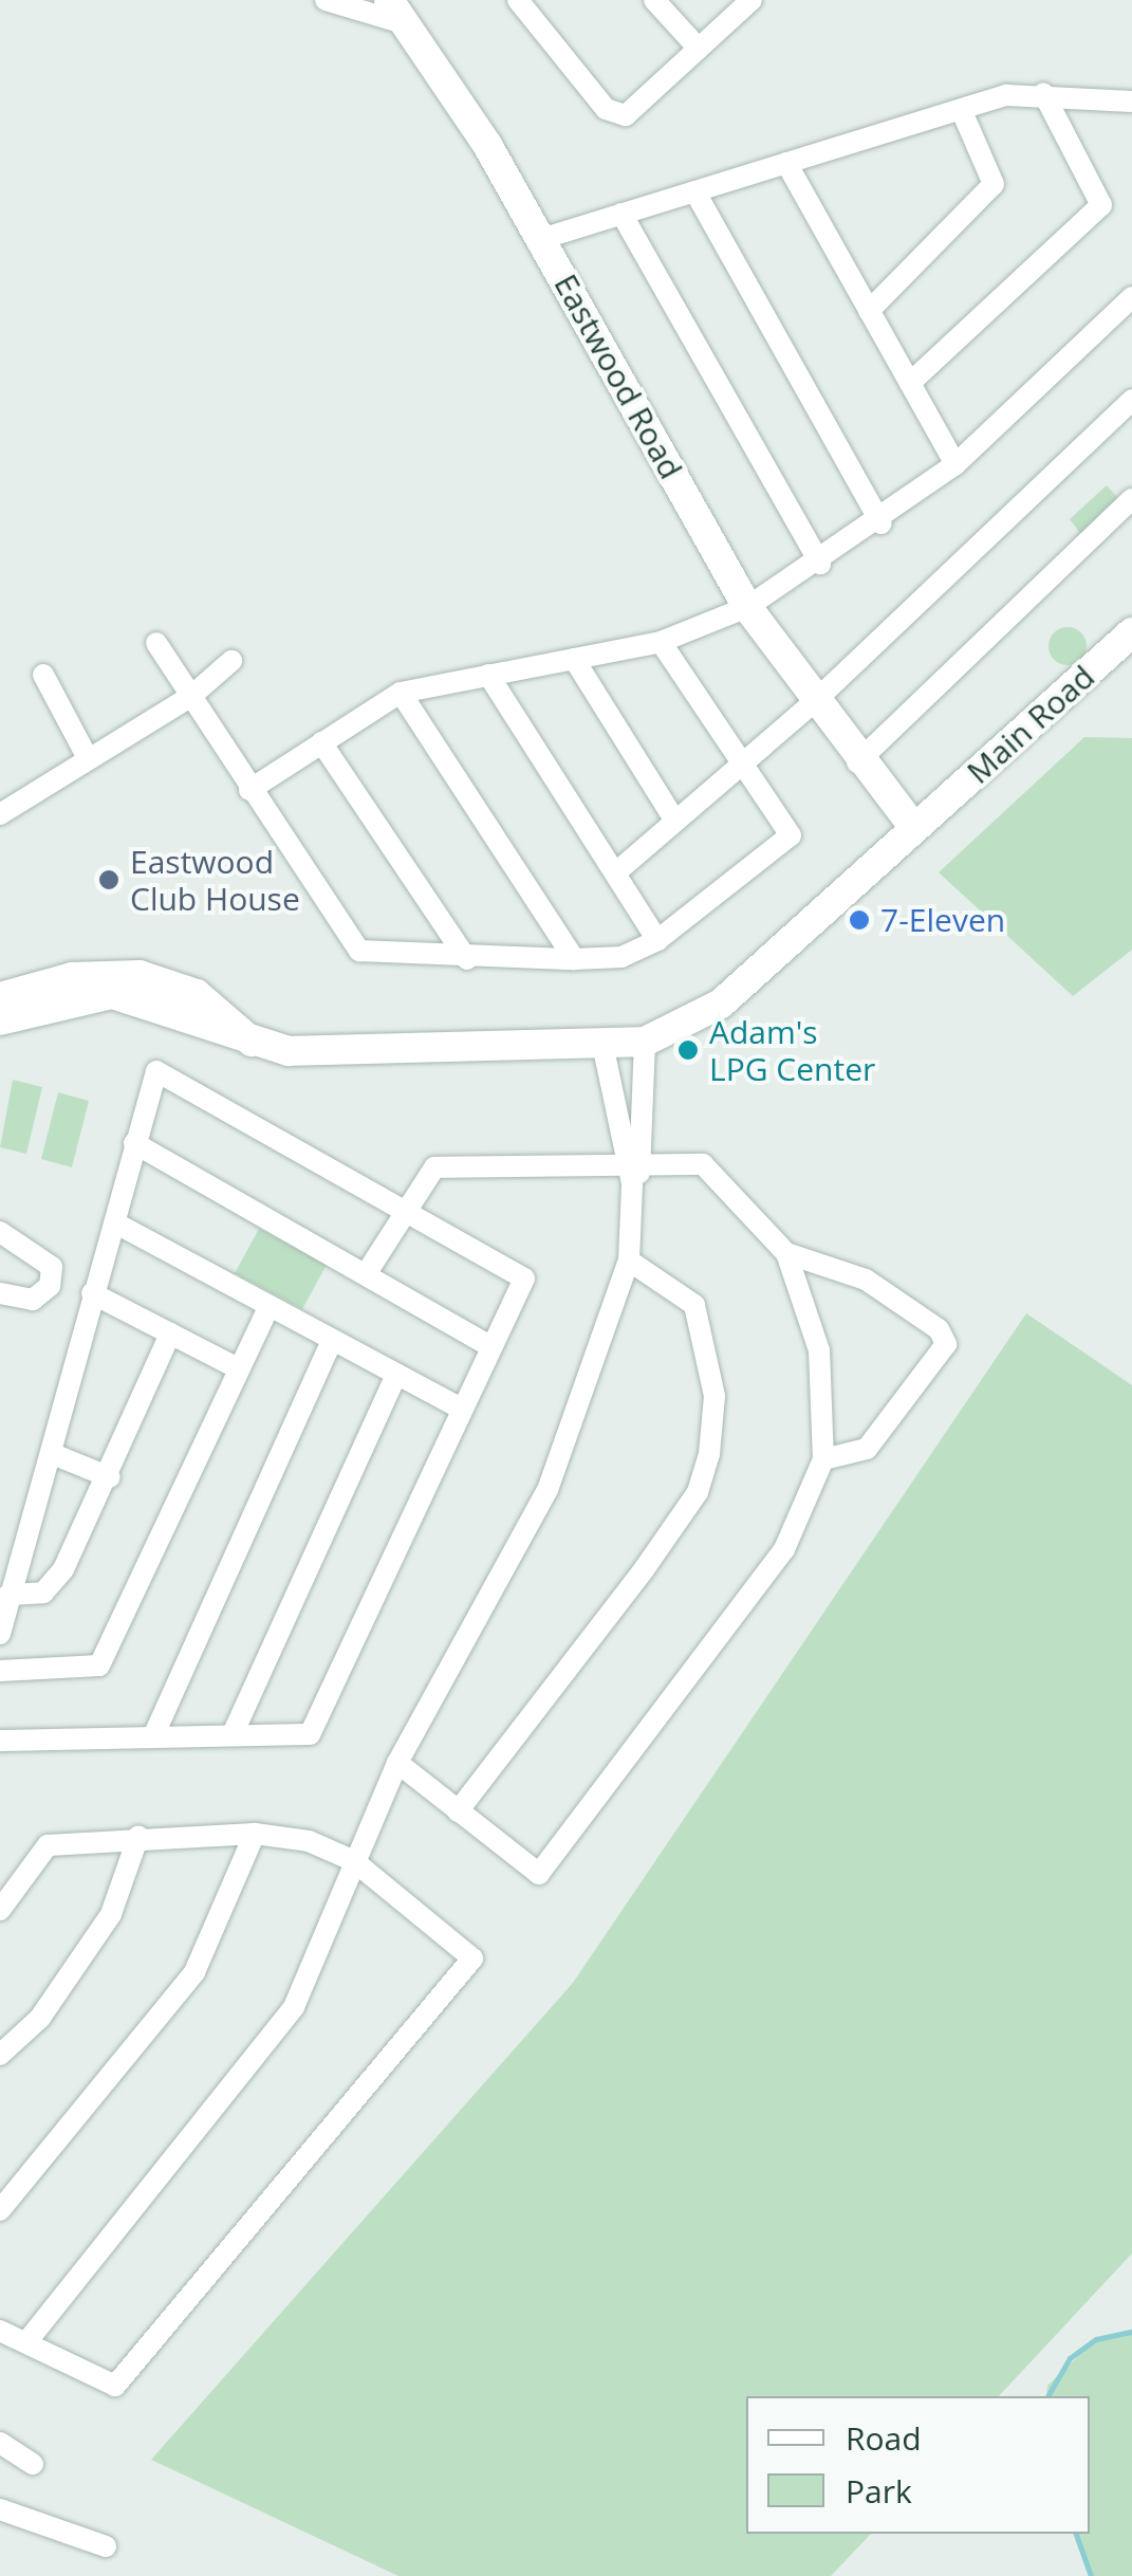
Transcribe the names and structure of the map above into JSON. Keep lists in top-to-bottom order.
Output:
{
  "streets": {
    "main road": ["Eastwood Road", "Main Road"]
  },
  "crossings": [
    ["Eastwood Road", "Main Road"]
  ],
  "places": ["Eastwood Club House", "7-Eleven", "Adam's LPG Center"],
  "legend": ["Road", "Park"]
}
